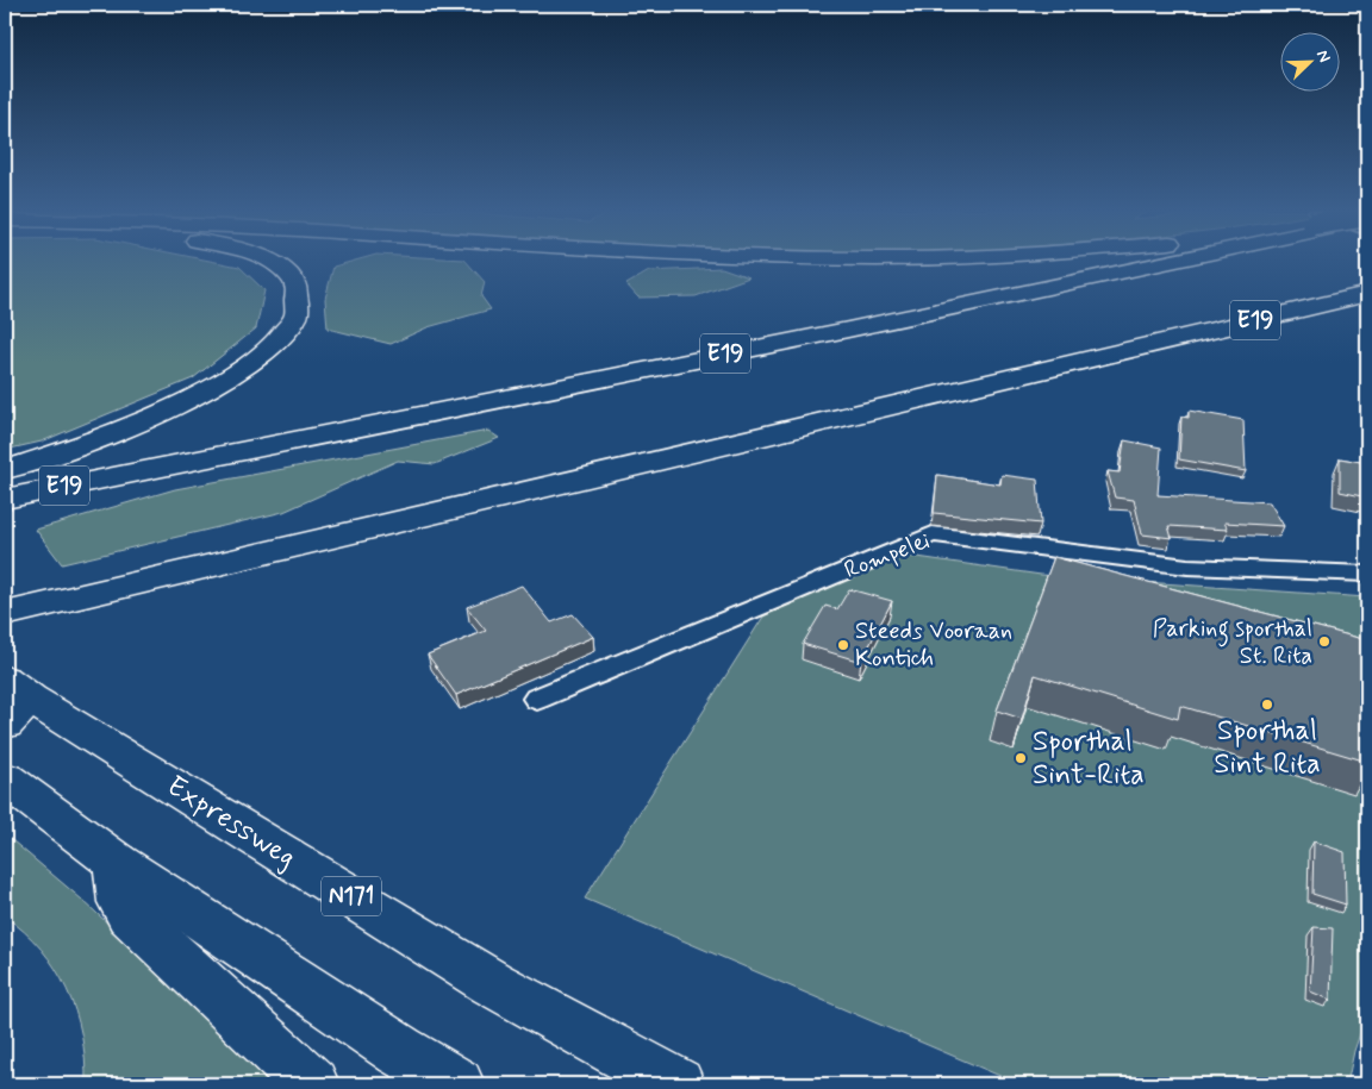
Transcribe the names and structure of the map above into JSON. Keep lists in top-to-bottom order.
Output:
{
  "streets": {
    "highway": ["E19", "Expressweg", "N171"],
    "street": ["Rompelei"]
  },
  "places": [
    "Parking sporthal St. Rita",
    "Steeds Vooraan Kontich",
    "Sporthal Sint Rita",
    "Sporthal Sint-Rita"
  ],
  "north": "top right"
}
